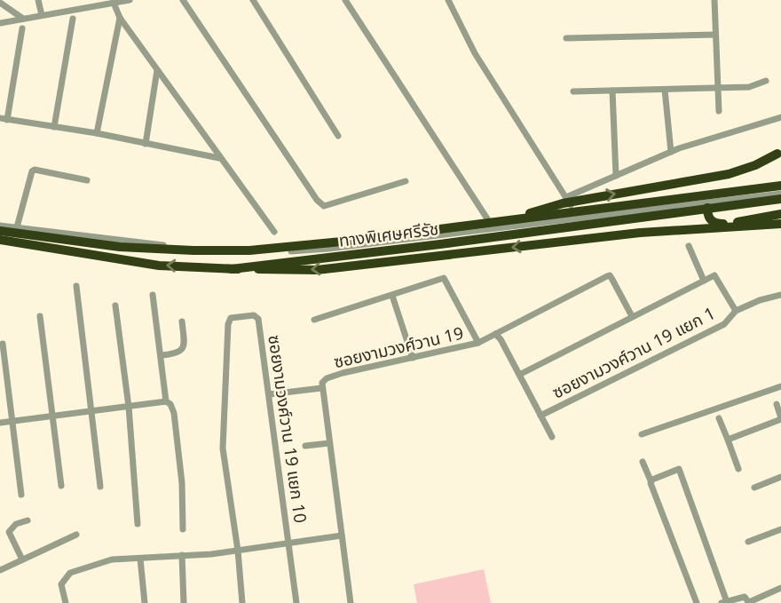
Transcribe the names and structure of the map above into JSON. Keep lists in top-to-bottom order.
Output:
{
  "streets": {
    "highway": ["ทางพิเศษศรีรัช"],
    "street": ["ซอยงามวงศ์วาน 19", "ซอยงามวงศ์วาน 19 แยก 1", "ซอยงามวงศ์วาน 19 แยก 10"]
  }
}
